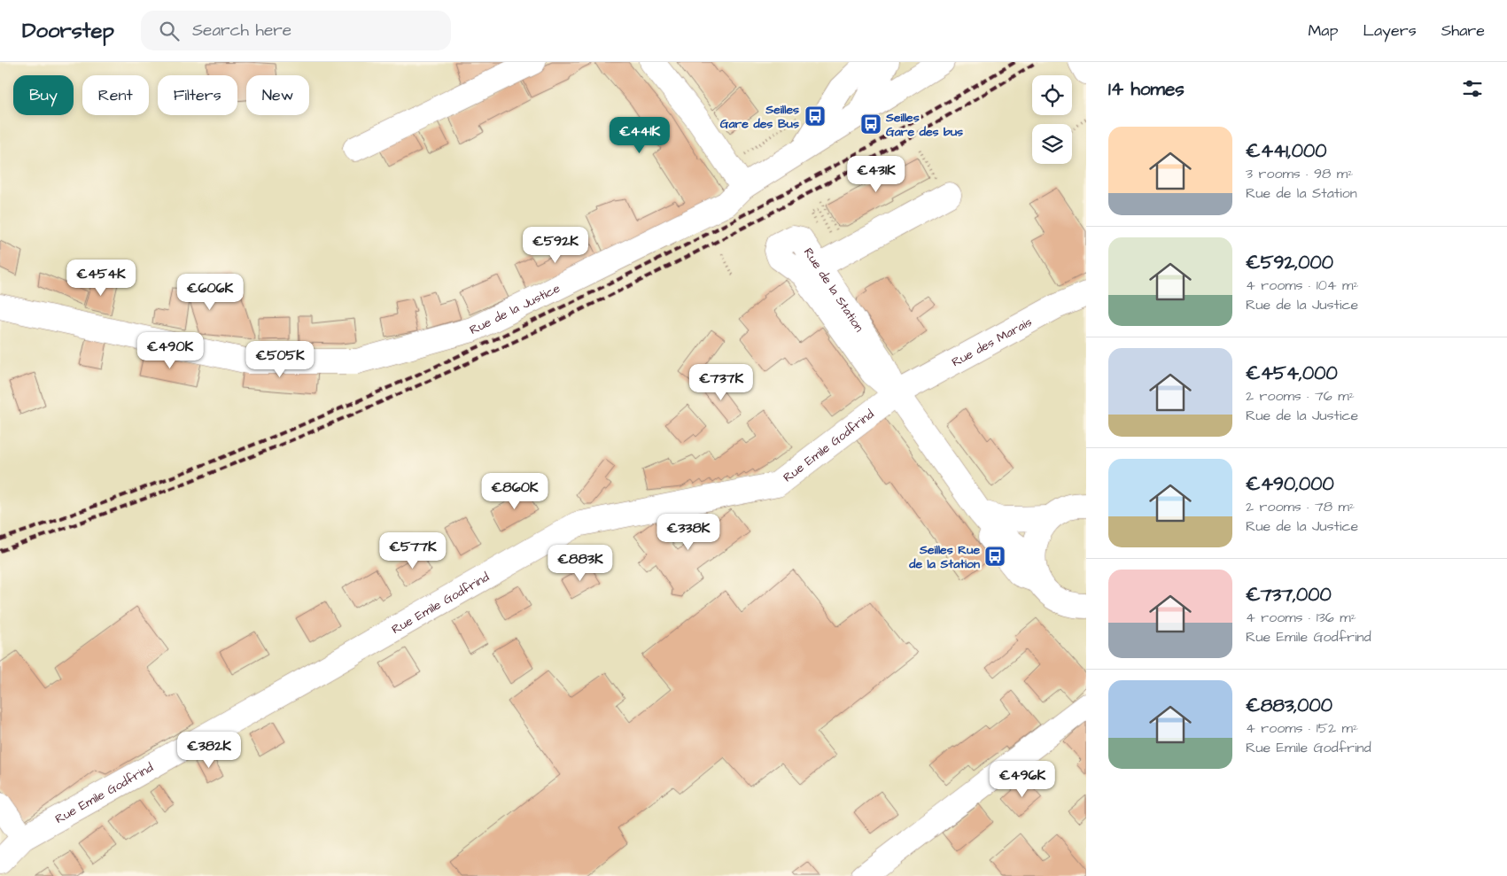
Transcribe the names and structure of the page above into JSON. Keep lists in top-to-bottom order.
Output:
{
  "streets": {
    "street": [
      "Rue de la Station",
      "Rue de la Justice",
      "Rue des Marais",
      "Rue Emile Godfrind"
    ]
  },
  "crossings": [
    ["Rue de la Station", "Rue des Marais"],
    ["Rue de la Station", "Rue Emile Godfrind"],
    ["Rue des Marais", "Rue Emile Godfrind"]
  ],
  "places": {
    "bus stop": ["Seilles Gare des Bus", "Seilles Gare des bus", "Seilles Rue de la Station"]
  },
  "page": {
    "header": "Doorstep",
    "search": "Search here",
    "nav": ["Map", "Layers", "Share"],
    "heading": "14 homes",
    "chip": [
      "Buy",
      "Rent",
      "Filters",
      "New"
    ],
    "list": [
      {
        "name": "€441,000",
        "note": "3 rooms · 98 m² · Rue de la Station"
      },
      {
        "name": "€592,000",
        "note": "4 rooms · 104 m² · Rue de la Justice"
      },
      {
        "name": "€454,000",
        "note": "2 rooms · 76 m² · Rue de la Justice"
      },
      {
        "name": "€490,000",
        "note": "2 rooms · 78 m² · Rue de la Justice"
      },
      {
        "name": "€737,000",
        "note": "4 rooms · 136 m² · Rue Emile Godfrind"
      },
      {
        "name": "€883,000",
        "note": "4 rooms · 152 m² · Rue Emile Godfrind"
      }
    ],
    "price": [
      "€441K",
      "€431K",
      "€592K",
      "€454K",
      "€606K",
      "€490K",
      "€505K",
      "€737K",
      "€860K",
      "€338K",
      "€577K",
      "€883K",
      "€382K",
      "€496K"
    ]
  }
}
